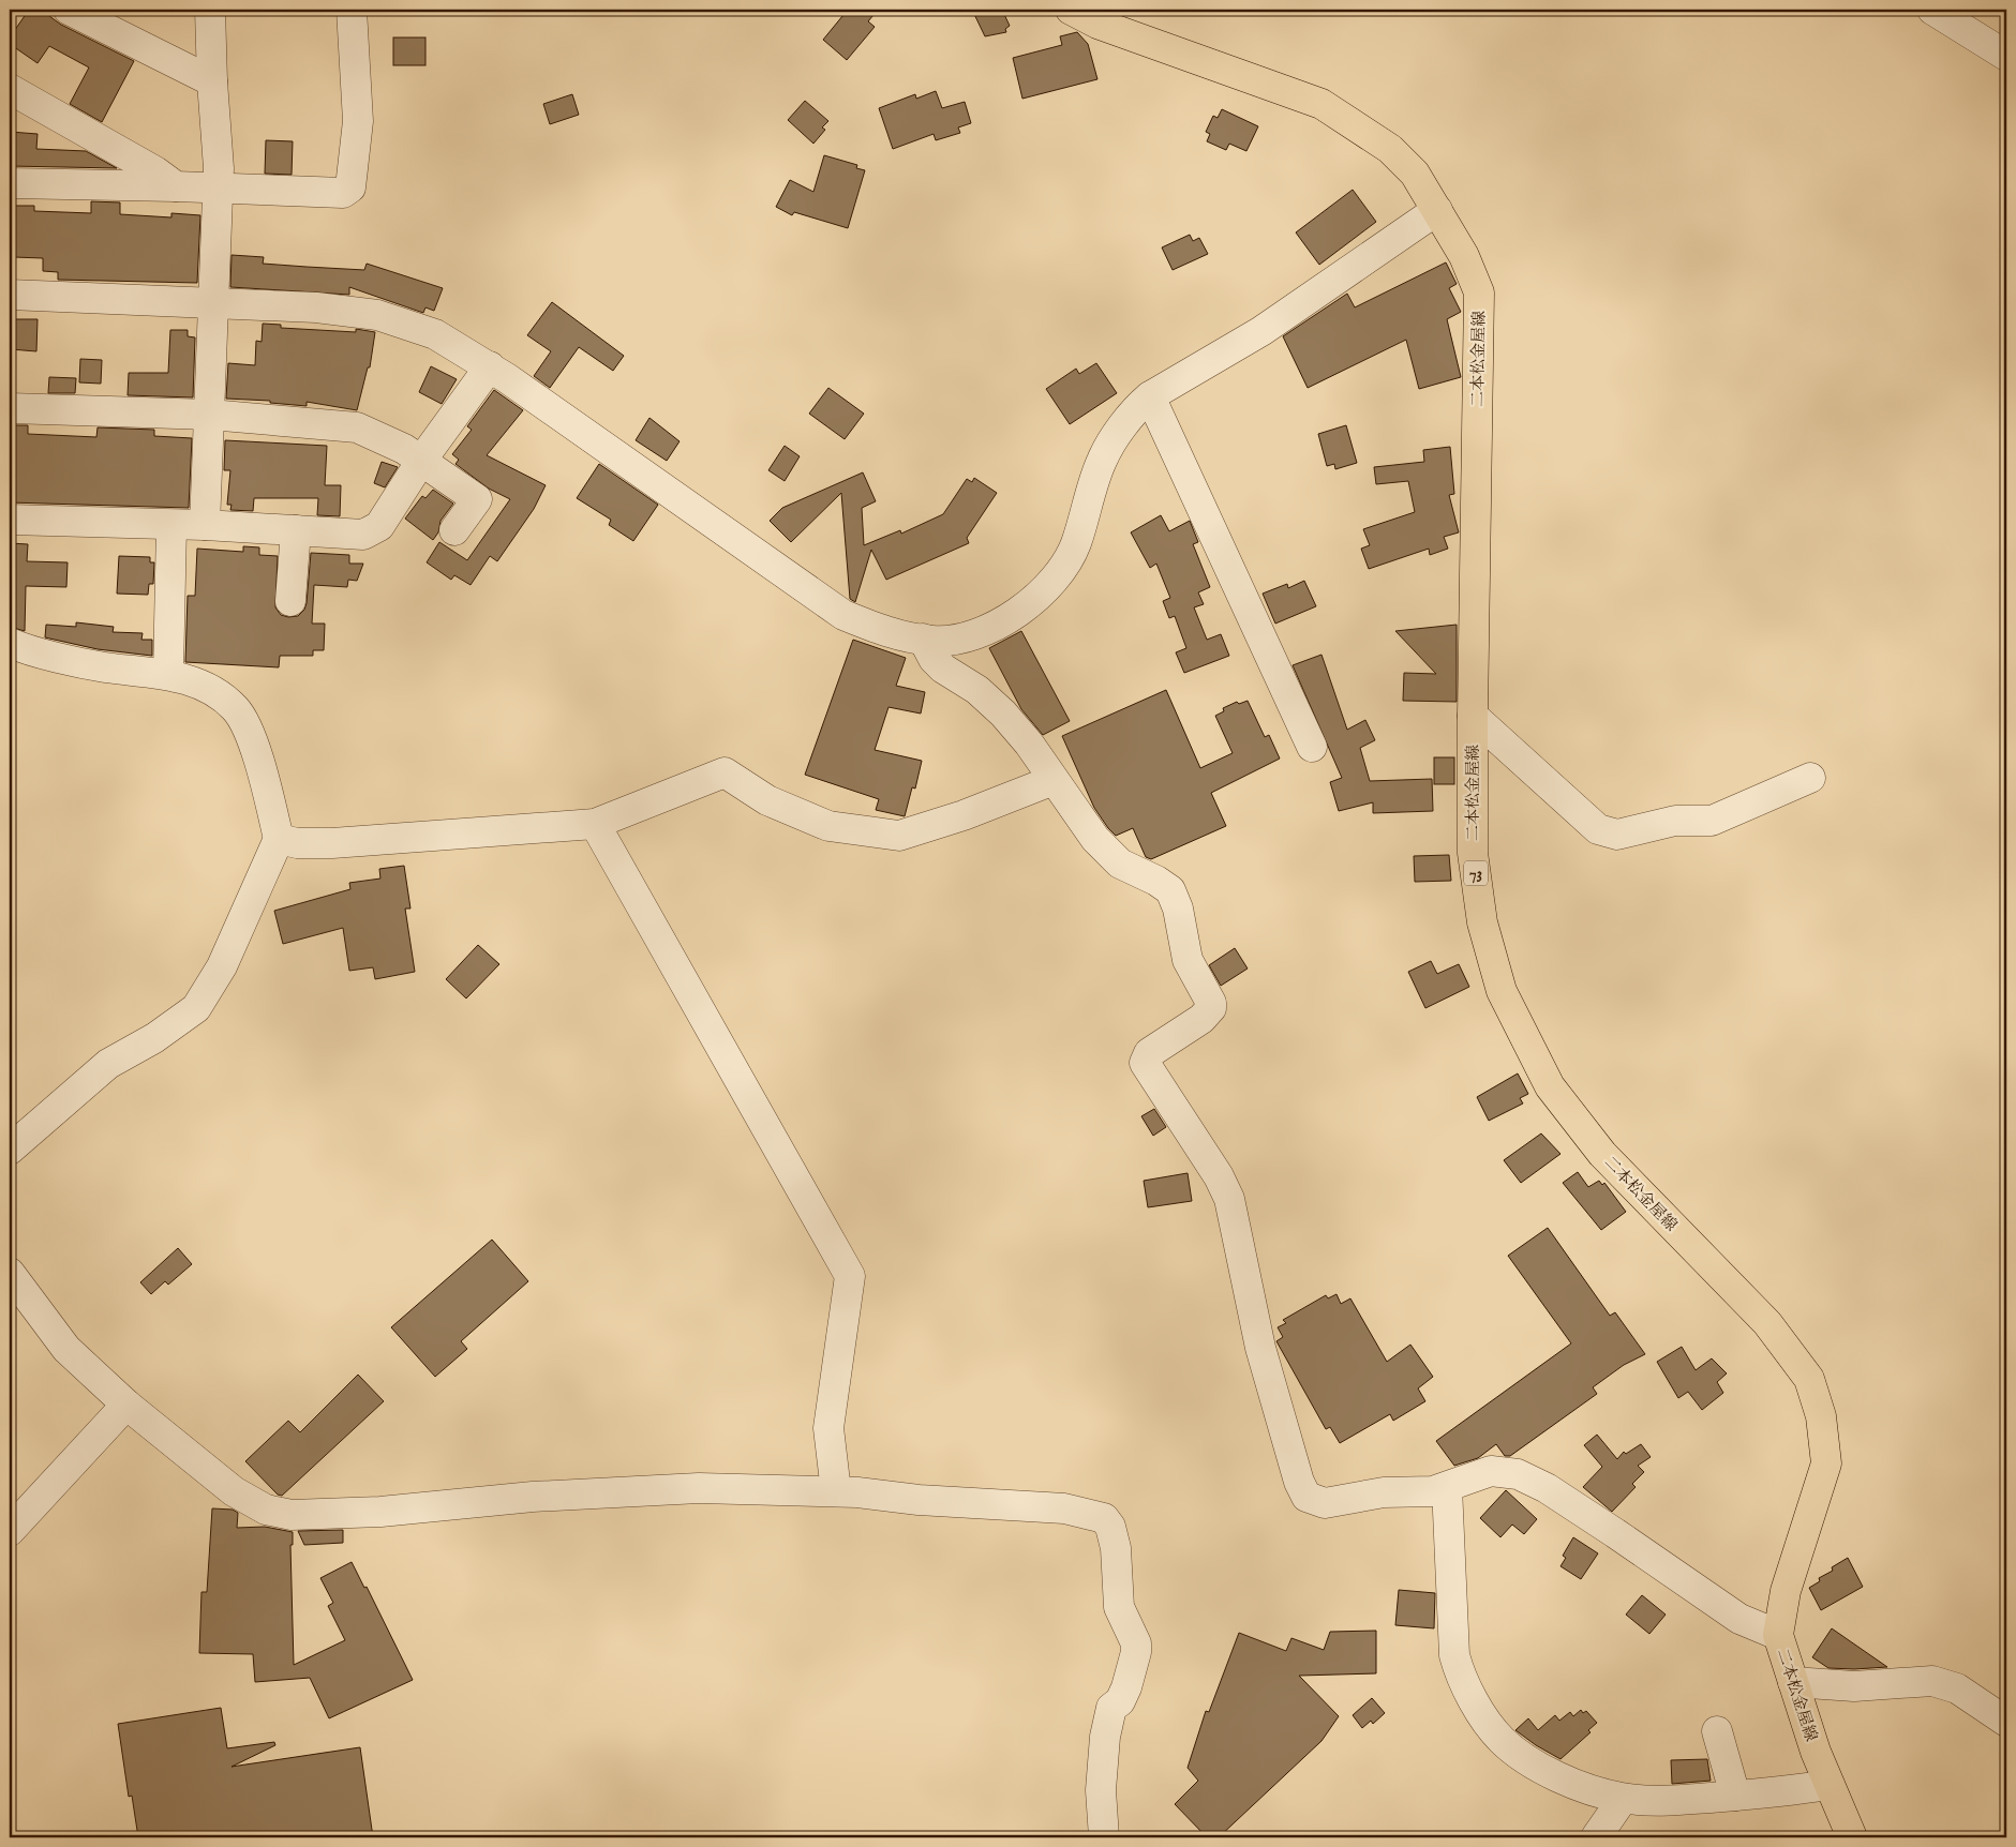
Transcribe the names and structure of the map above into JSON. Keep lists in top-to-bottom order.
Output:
{
  "streets": {
    "main road": ["二本松金屋線", "73"]
  }
}
